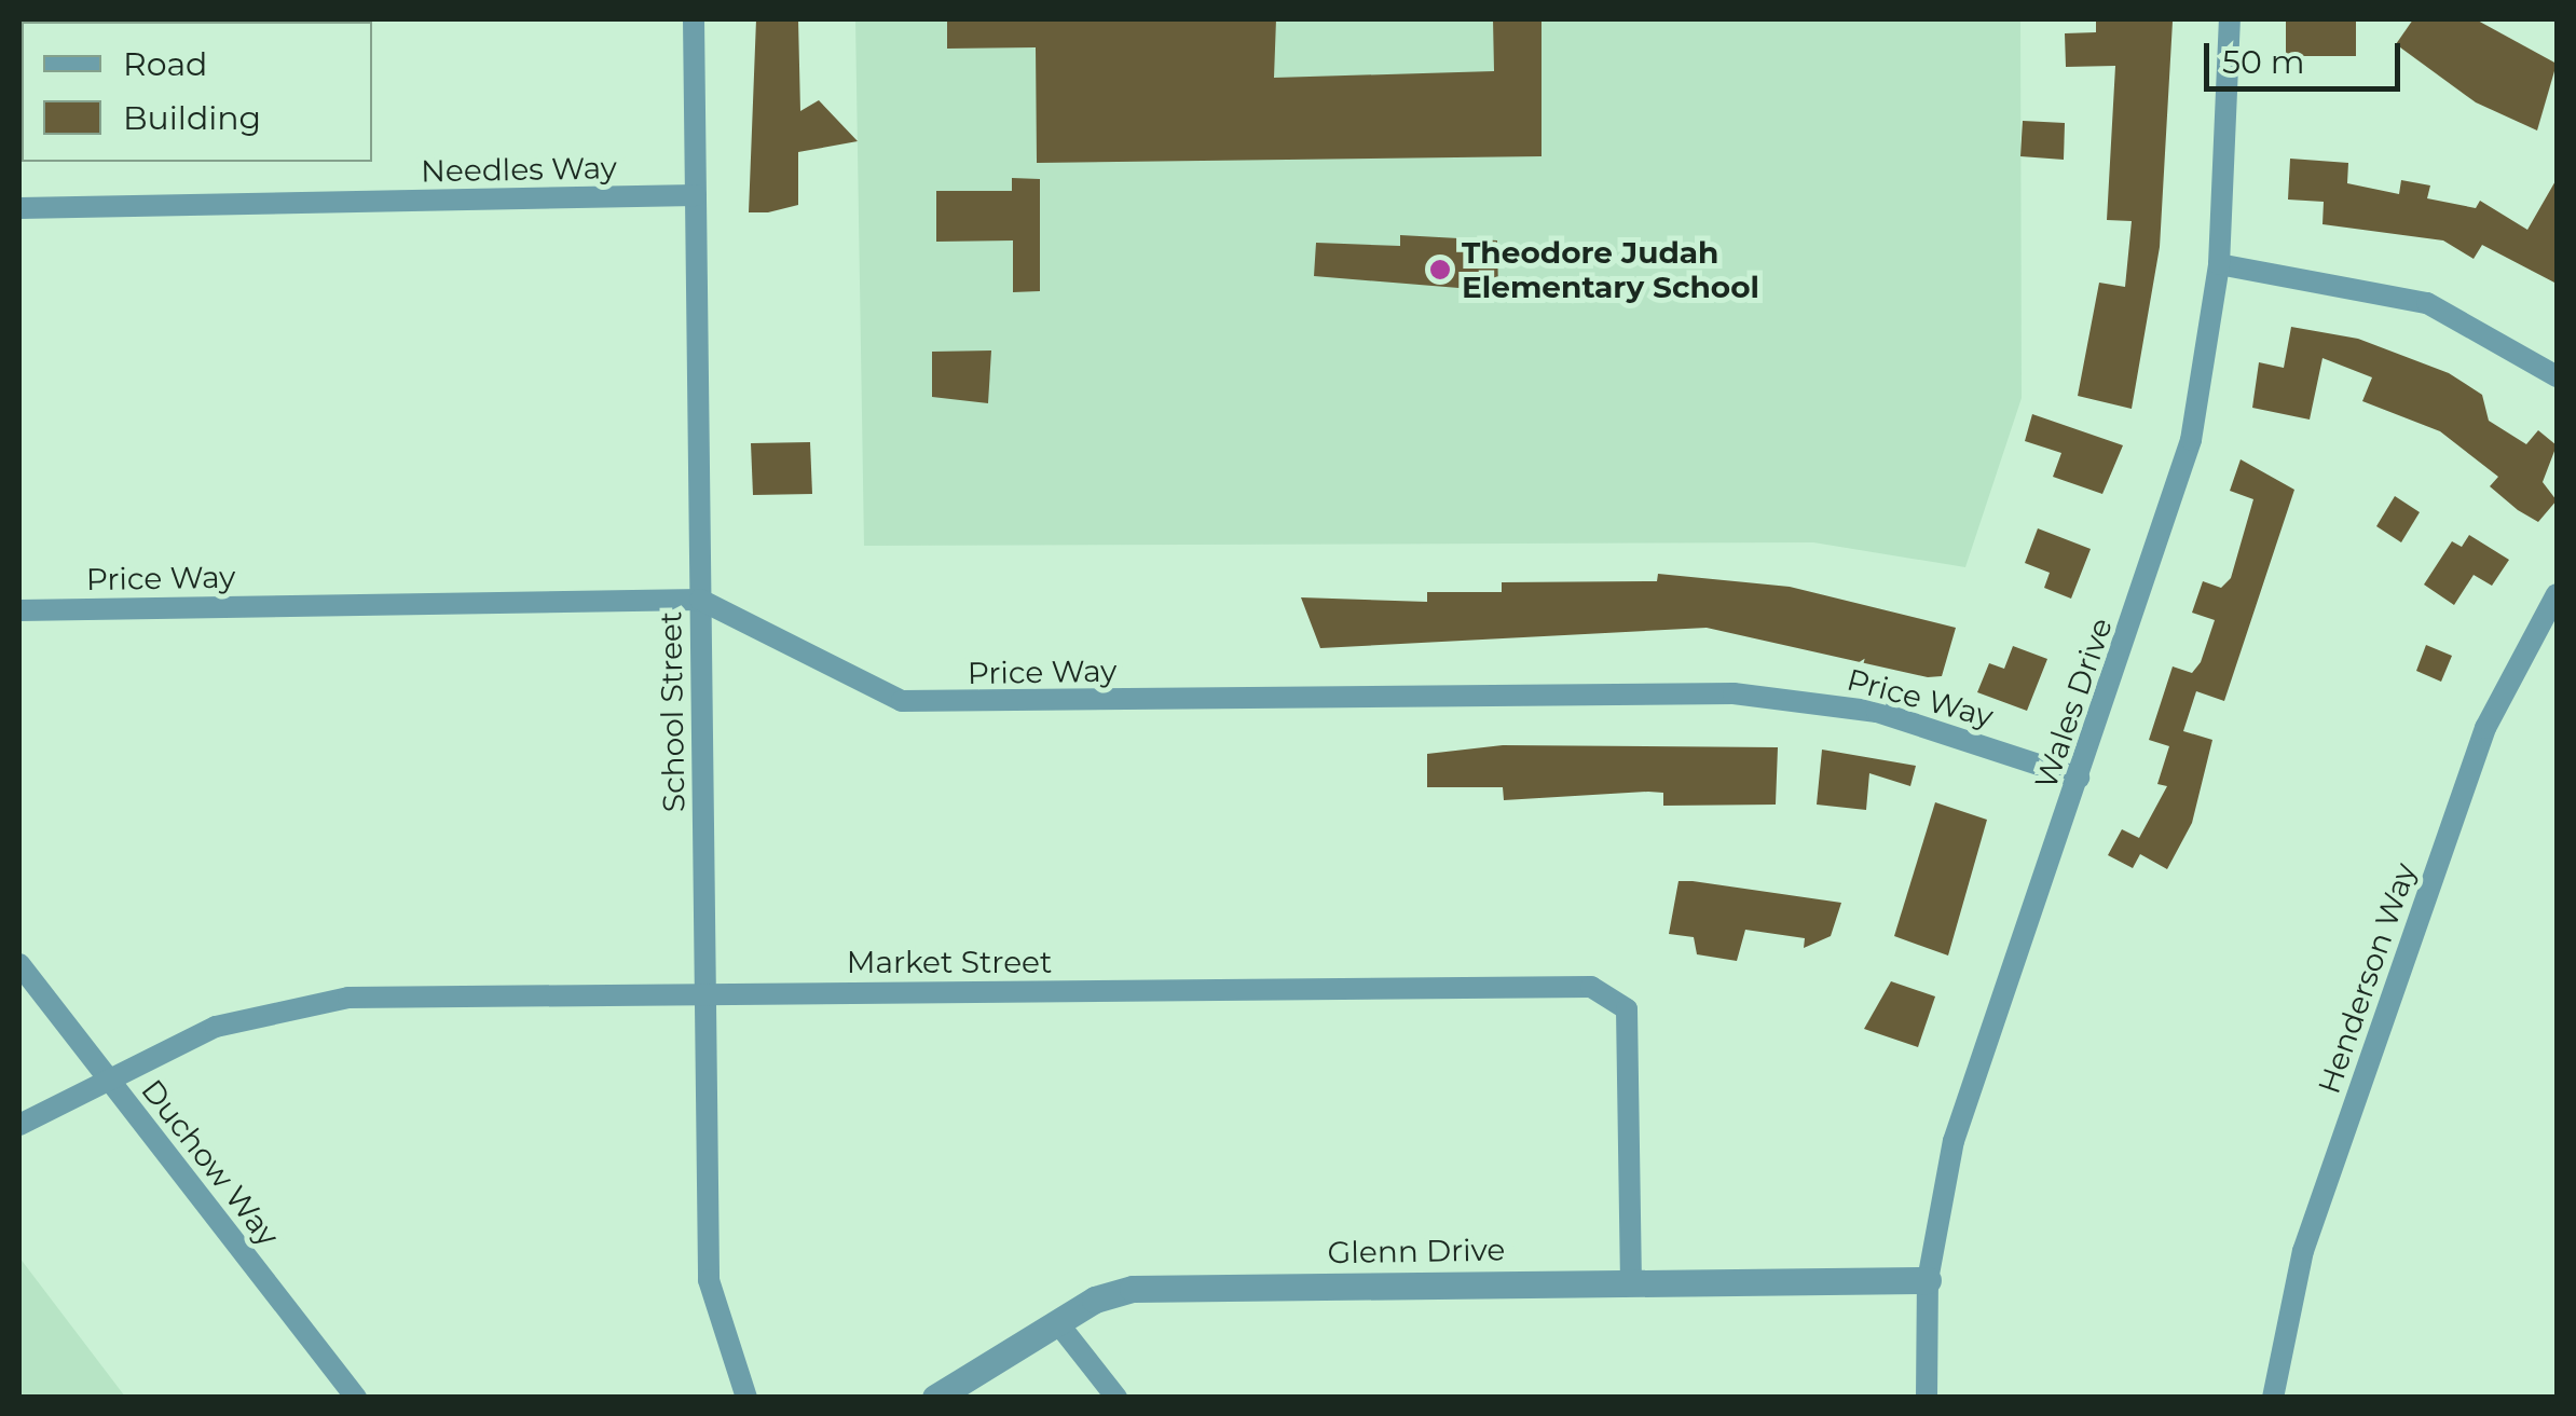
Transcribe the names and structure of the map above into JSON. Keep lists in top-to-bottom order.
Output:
{
  "streets": {
    "street": [
      "Needles Way",
      "Price Way",
      "Wales Drive",
      "School Street",
      "Market Street",
      "Henderson Way",
      "Duchow Way",
      "Glenn Drive"
    ]
  },
  "crossings": [
    ["Needles Way", "School Street"],
    ["Price Way", "Wales Drive"],
    ["Price Way", "School Street"],
    ["Wales Drive", "Glenn Drive"],
    ["School Street", "Market Street"],
    ["Market Street", "Duchow Way"],
    ["Market Street", "Glenn Drive"]
  ],
  "places": ["Theodore Judah Elementary School"],
  "legend": ["Road", "Building"],
  "scale_bar": "50 m"
}
